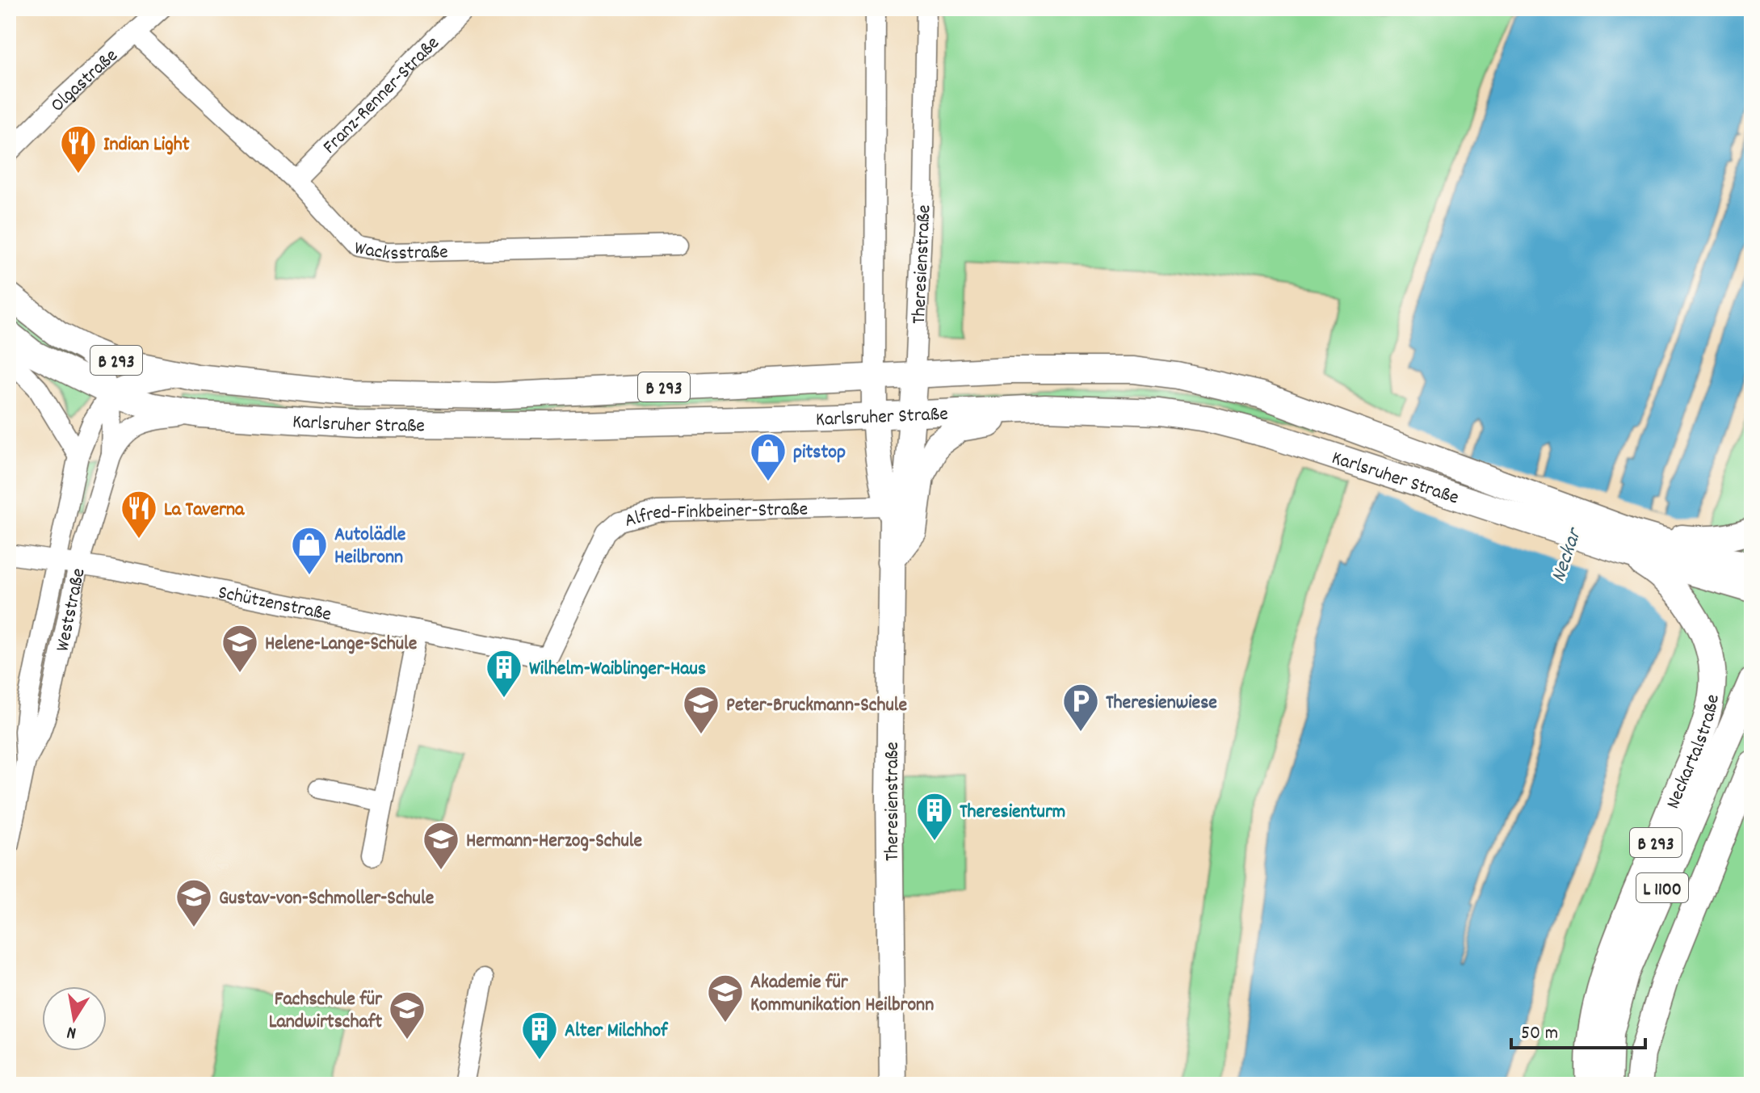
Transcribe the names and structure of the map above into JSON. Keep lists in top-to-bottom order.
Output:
{
  "streets": {
    "main road": [
      "Theresienstraße",
      "B 293",
      "Karlsruher Straße",
      "Weststraße",
      "Neckartalstraße",
      "L 1100"
    ],
    "street": [
      "Olgastraße",
      "Franz-Renner-Straße",
      "Wacksstraße",
      "Alfred-Finkbeiner-Straße",
      "Schützenstraße"
    ]
  },
  "crossings": [
    ["Olgastraße", "Wacksstraße"],
    ["Franz-Renner-Straße", "Wacksstraße"],
    ["Theresienstraße", "Karlsruher Straße"],
    ["Theresienstraße", "Alfred-Finkbeiner-Straße"],
    ["B 293", "Karlsruher Straße"],
    ["B 293", "Weststraße"],
    ["Karlsruher Straße", "Weststraße"],
    ["Karlsruher Straße", "Neckartalstraße"],
    ["Alfred-Finkbeiner-Straße", "Schützenstraße"],
    ["Schützenstraße", "Weststraße"]
  ],
  "water": ["Neckar"],
  "places": {
    "restaurant": ["Indian Light", "La Taverna"],
    "shop": ["pitstop", "Autolädle Heilbronn"],
    "school or university": [
      "Helene-Lange-Schule",
      "Peter-Bruckmann-Schule",
      "Hermann-Herzog-Schule",
      "Gustav-von-Schmoller-Schule",
      "Akademie für Kommunikation Heilbronn",
      "Fachschule für Landwirtschaft"
    ],
    "building": ["Wilhelm-Waiblinger-Haus", "Theresienturm", "Alter Milchhof"],
    "parking": ["Theresienwiese"]
  },
  "scale_bar": "50 m",
  "north": "bottom"
}
